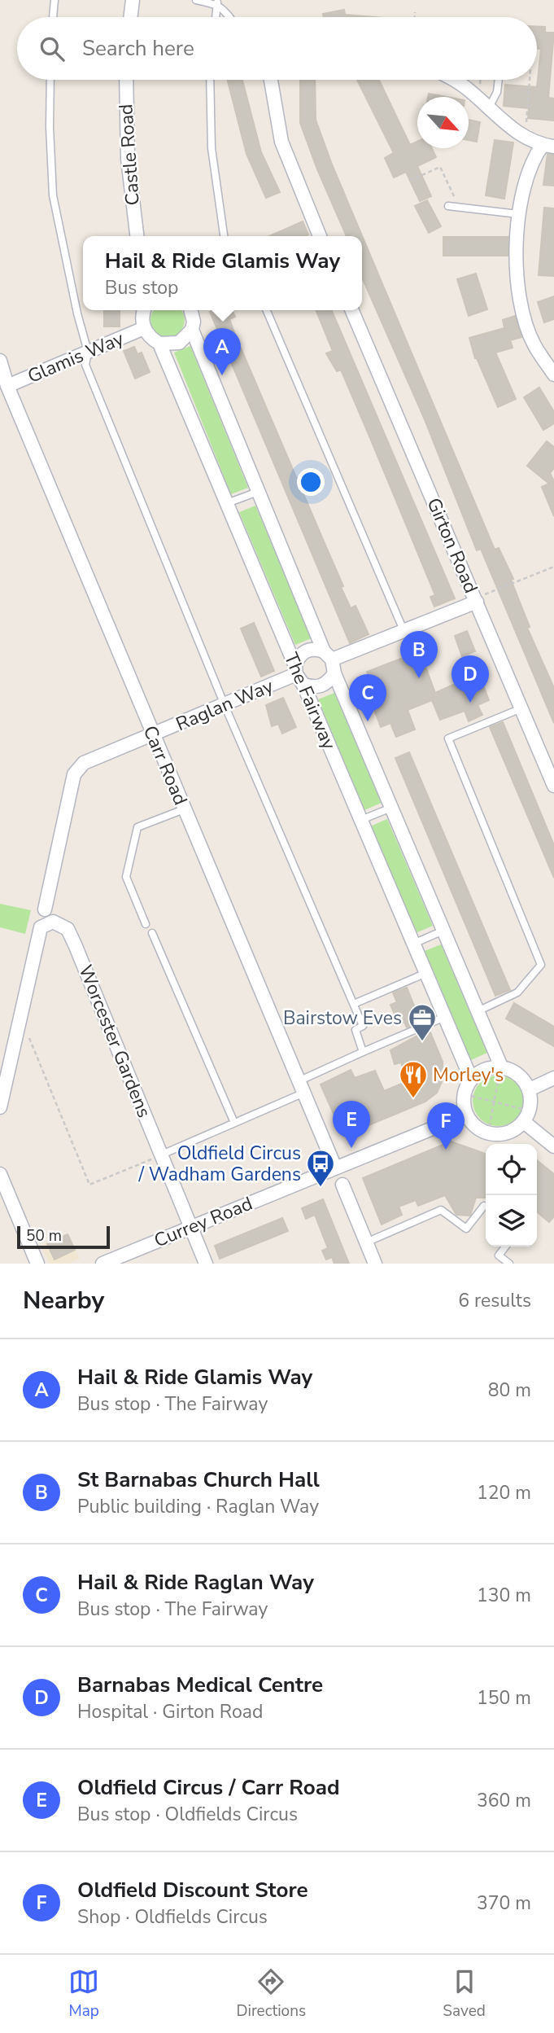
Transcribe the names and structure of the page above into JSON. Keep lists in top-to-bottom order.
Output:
{
  "streets": {
    "street": [
      "Castle Road",
      "Glamis Way",
      "Girton Road",
      "The Fairway",
      "Raglan Way",
      "Carr Road",
      "Worcester Gardens",
      "Currey Road"
    ]
  },
  "crossings": [
    ["Glamis Way", "The Fairway"],
    ["Glamis Way", "Carr Road"],
    ["The Fairway", "Raglan Way"],
    ["Raglan Way", "Carr Road"],
    ["Carr Road", "Currey Road"],
    ["Worcester Gardens", "Currey Road"]
  ],
  "places": {
    "office": ["Bairstow Eves"],
    "restaurant": ["Morley's"],
    "bus stop": ["Oldfield Circus / Wadham Gardens"]
  },
  "scale_bar": "50 m",
  "north": "bottom right",
  "page": {
    "search": "Search here",
    "popup": ["Hail & Ride Glamis Way", "Bus stop"],
    "pins": [
      "A",
      "B",
      "D",
      "C",
      "E",
      "F"
    ],
    "scale": "50 m",
    "heading": ["Nearby", "6 results"],
    "list": [
      {
        "mark": "A",
        "name": "Hail & Ride Glamis Way",
        "note": "Bus stop · The Fairway",
        "value": "80 m"
      },
      {
        "mark": "B",
        "name": "St Barnabas Church Hall",
        "note": "Public building · Raglan Way",
        "value": "120 m"
      },
      {
        "mark": "C",
        "name": "Hail & Ride Raglan Way",
        "note": "Bus stop · The Fairway",
        "value": "130 m"
      },
      {
        "mark": "D",
        "name": "Barnabas Medical Centre",
        "note": "Hospital · Girton Road",
        "value": "150 m"
      },
      {
        "mark": "E",
        "name": "Oldfield Circus / Carr Road",
        "note": "Bus stop · Oldfields Circus",
        "value": "360 m"
      },
      {
        "mark": "F",
        "name": "Oldfield Discount Store",
        "note": "Shop · Oldfields Circus",
        "value": "370 m"
      }
    ],
    "nav": ["Map", "Directions", "Saved"]
  }
}
